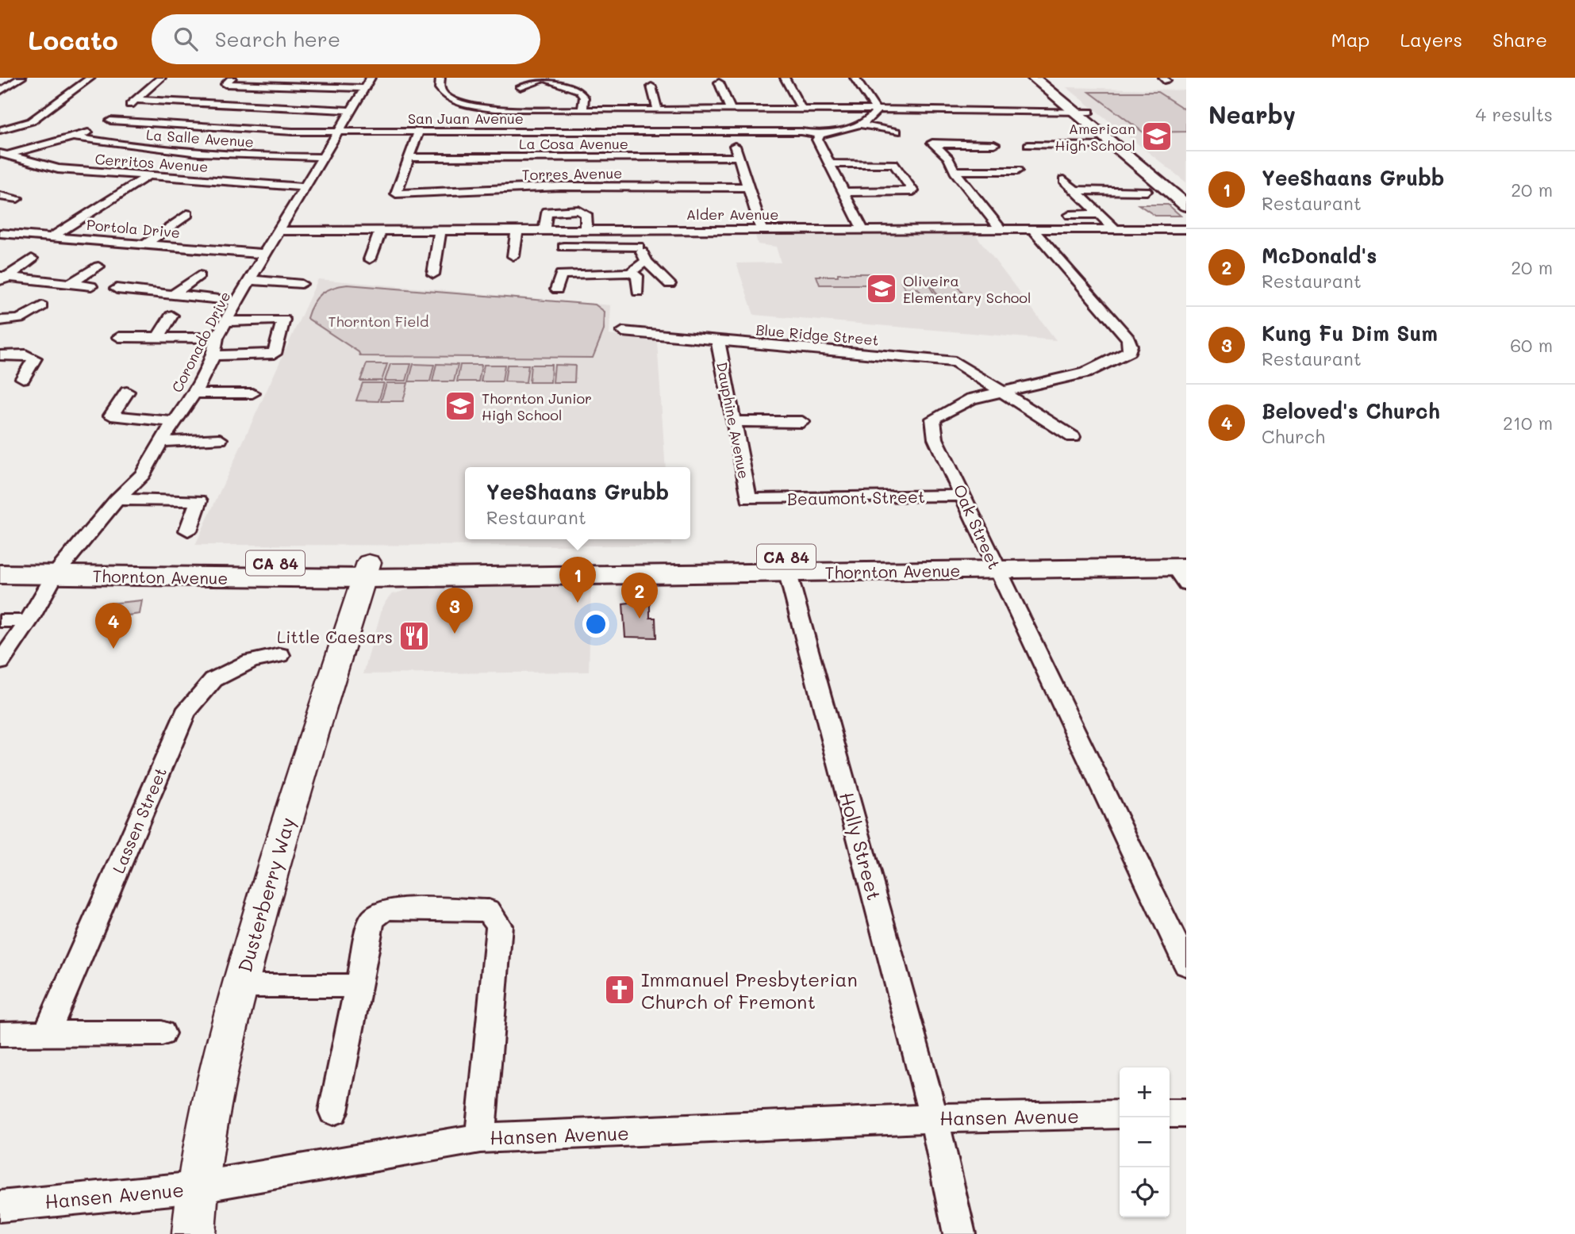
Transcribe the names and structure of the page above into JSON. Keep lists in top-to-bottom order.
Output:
{
  "streets": {
    "main road": ["CA 84", "Thornton Avenue", "Dusterberry Way"],
    "street": [
      "San Juan Avenue",
      "La Salle Avenue",
      "La Cosa Avenue",
      "Cerritos Avenue",
      "Torres Avenue",
      "Alder Avenue",
      "Portola Drive",
      "Blue Ridge Street",
      "Coronado Drive",
      "Dauphine Avenue",
      "Beaumont Street",
      "Oak Street",
      "Lassen Street",
      "Holly Street",
      "Hansen Avenue"
    ]
  },
  "crossings": [
    ["San Juan Avenue", "Coronado Drive"],
    ["La Salle Avenue", "Coronado Drive"],
    ["La Cosa Avenue", "Torres Avenue"],
    ["Cerritos Avenue", "Coronado Drive"],
    ["Alder Avenue", "Coronado Drive"],
    ["Alder Avenue", "Oak Street"],
    ["Portola Drive", "Coronado Drive"],
    ["Blue Ridge Street", "Dauphine Avenue"],
    ["Blue Ridge Street", "Oak Street"],
    ["Coronado Drive", "Thornton Avenue"],
    ["Dauphine Avenue", "Beaumont Street"],
    ["Beaumont Street", "Oak Street"],
    ["Oak Street", "Thornton Avenue"],
    ["Thornton Avenue", "Holly Street"],
    ["Thornton Avenue", "Dusterberry Way"],
    ["Holly Street", "Hansen Avenue"],
    ["Dusterberry Way", "Hansen Avenue"]
  ],
  "parks": ["Thornton Field"],
  "places": {
    "school or university": ["American High School", "Oliveira Elementary School", "Thornton Junior High School"],
    "restaurant": ["Little Caesars"],
    "church": ["Immanuel Presbyterian Church of Fremont"]
  },
  "page": {
    "header": "Locato",
    "search": "Search here",
    "nav": ["Map", "Layers", "Share"],
    "heading": ["Nearby", "4 results"],
    "list": [
      {
        "mark": "1",
        "name": "YeeShaans Grubb",
        "note": "Restaurant",
        "value": "20 m"
      },
      {
        "mark": "2",
        "name": "McDonald's",
        "note": "Restaurant",
        "value": "20 m"
      },
      {
        "mark": "3",
        "name": "Kung Fu Dim Sum",
        "note": "Restaurant",
        "value": "60 m"
      },
      {
        "mark": "4",
        "name": "Beloved's Church",
        "note": "Church",
        "value": "210 m"
      }
    ],
    "popup": ["YeeShaans Grubb", "Restaurant"],
    "pins": [
      "1",
      "2",
      "3",
      "4"
    ],
    "map_buttons": ["+", "−"]
  }
}
